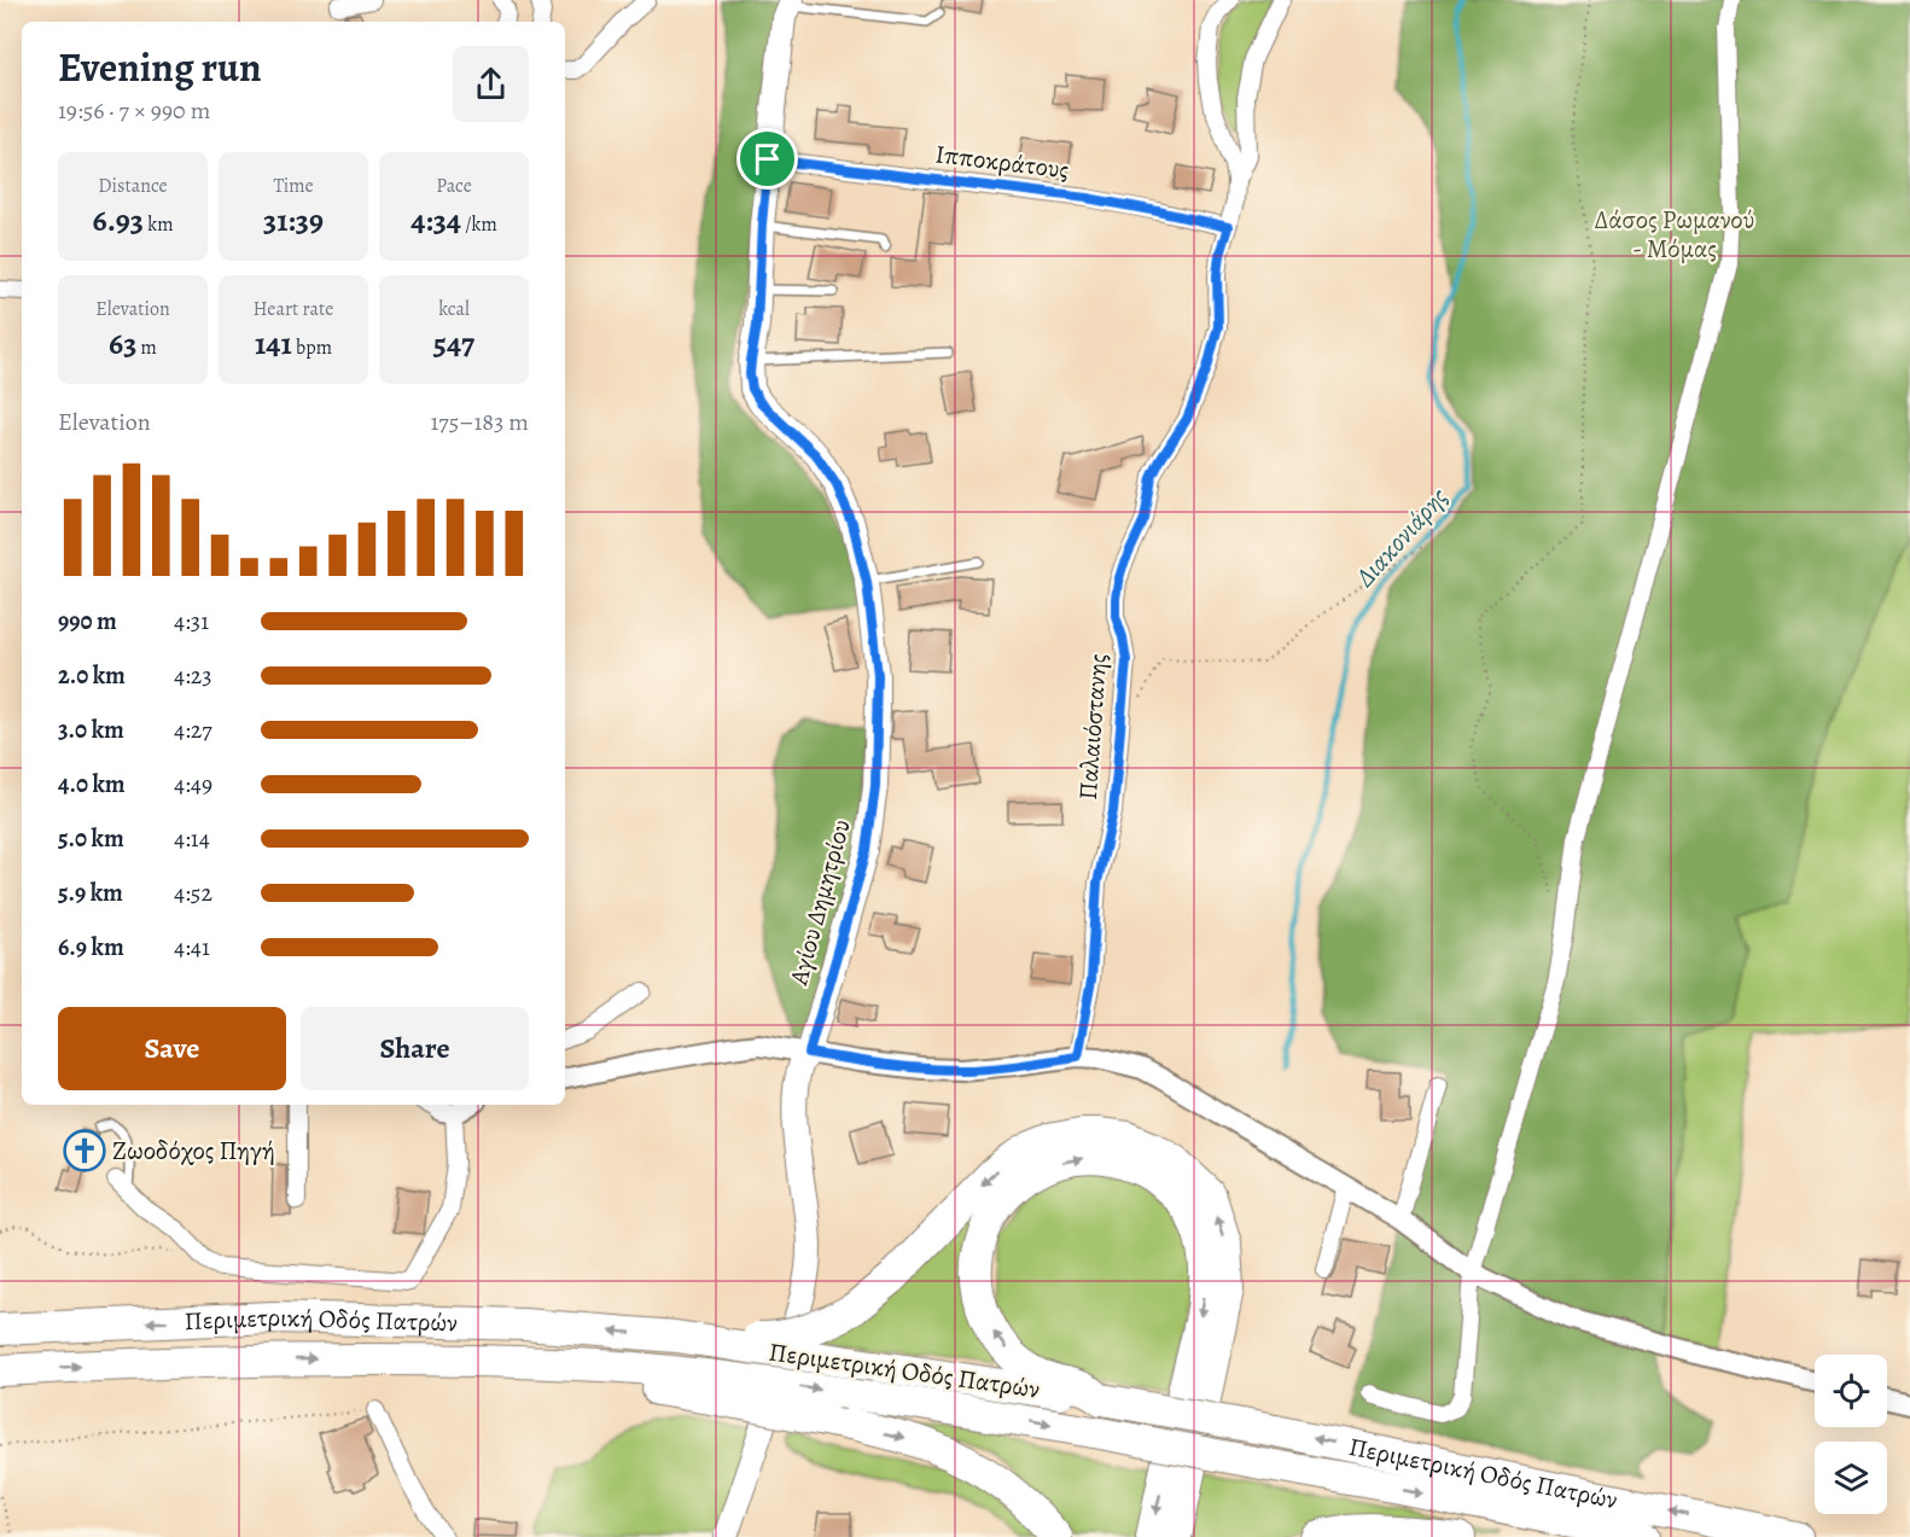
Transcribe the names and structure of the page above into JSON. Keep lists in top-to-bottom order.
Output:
{
  "streets": {
    "highway": ["Περιμετρική Οδός Πατρών"],
    "main road": ["Αγίου Δημητρίου"],
    "street": ["Ιπποκράτους", "Παλαιόστανης"]
  },
  "crossings": [
    ["Ιπποκράτους", "Παλαιόστανης"],
    ["Ιπποκράτους", "Αγίου Δημητρίου"]
  ],
  "water": ["Διακονιάρης"],
  "parks": ["Δάσος Ρωμανού - Μόμας"],
  "places": {
    "church": ["Ζωοδόχος Πηγή"]
  },
  "page": {
    "heading": ["Evening run", "19:56 · 7 × 990 m"],
    "stats": [
      ["Distance", "6.93 km"],
      ["Time", "31:39"],
      ["Pace", "4:34 /km"],
      ["Elevation", "63 m"],
      ["Heart rate", "141 bpm"],
      ["kcal", "547"]
    ],
    "chart": ["Elevation", "175–183 m"],
    "list": [
      {
        "name": "990 m",
        "note": "4:31"
      },
      {
        "name": "2.0 km",
        "note": "4:23"
      },
      {
        "name": "3.0 km",
        "note": "4:27"
      },
      {
        "name": "4.0 km",
        "note": "4:49"
      },
      {
        "name": "5.0 km",
        "note": "4:14"
      },
      {
        "name": "5.9 km",
        "note": "4:52"
      },
      {
        "name": "6.9 km",
        "note": "4:41"
      }
    ],
    "buttons": ["Save", "Share"]
  }
}
